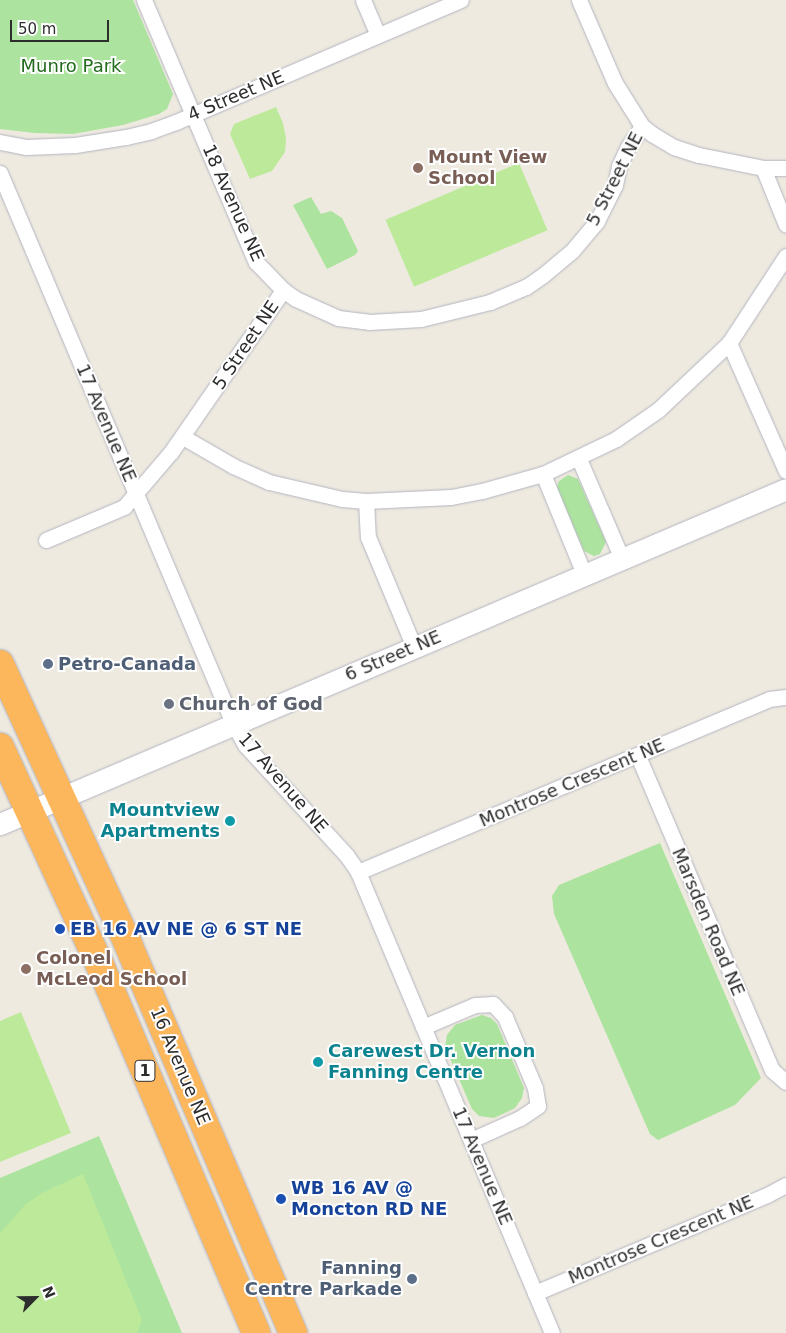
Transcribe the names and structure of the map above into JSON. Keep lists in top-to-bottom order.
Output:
{
  "streets": {
    "highway": ["16 Avenue NE", "1"],
    "street": [
      "4 Street NE",
      "5 Street NE",
      "18 Avenue NE",
      "17 Avenue NE",
      "6 Street NE",
      "Montrose Crescent NE",
      "Marsden Road NE"
    ]
  },
  "crossings": [
    ["4 Street NE", "18 Avenue NE"],
    ["5 Street NE", "18 Avenue NE"],
    ["5 Street NE", "17 Avenue NE"],
    ["17 Avenue NE", "6 Street NE"],
    ["17 Avenue NE", "Montrose Crescent NE"],
    ["6 Street NE", "16 Avenue NE"],
    ["Montrose Crescent NE", "Marsden Road NE"]
  ],
  "parks": ["Munro Park"],
  "places": [
    "Mount View School",
    "Petro-Canada",
    "Church of God",
    "Mountview Apartments",
    "EB 16 AV NE @ 6 ST NE",
    "Colonel McLeod School",
    "Carewest Dr. Vernon Fanning Centre",
    "WB 16 AV @ Moncton RD NE",
    "Fanning Centre Parkade"
  ],
  "scale_bar": "50 m",
  "north": "top right"
}
